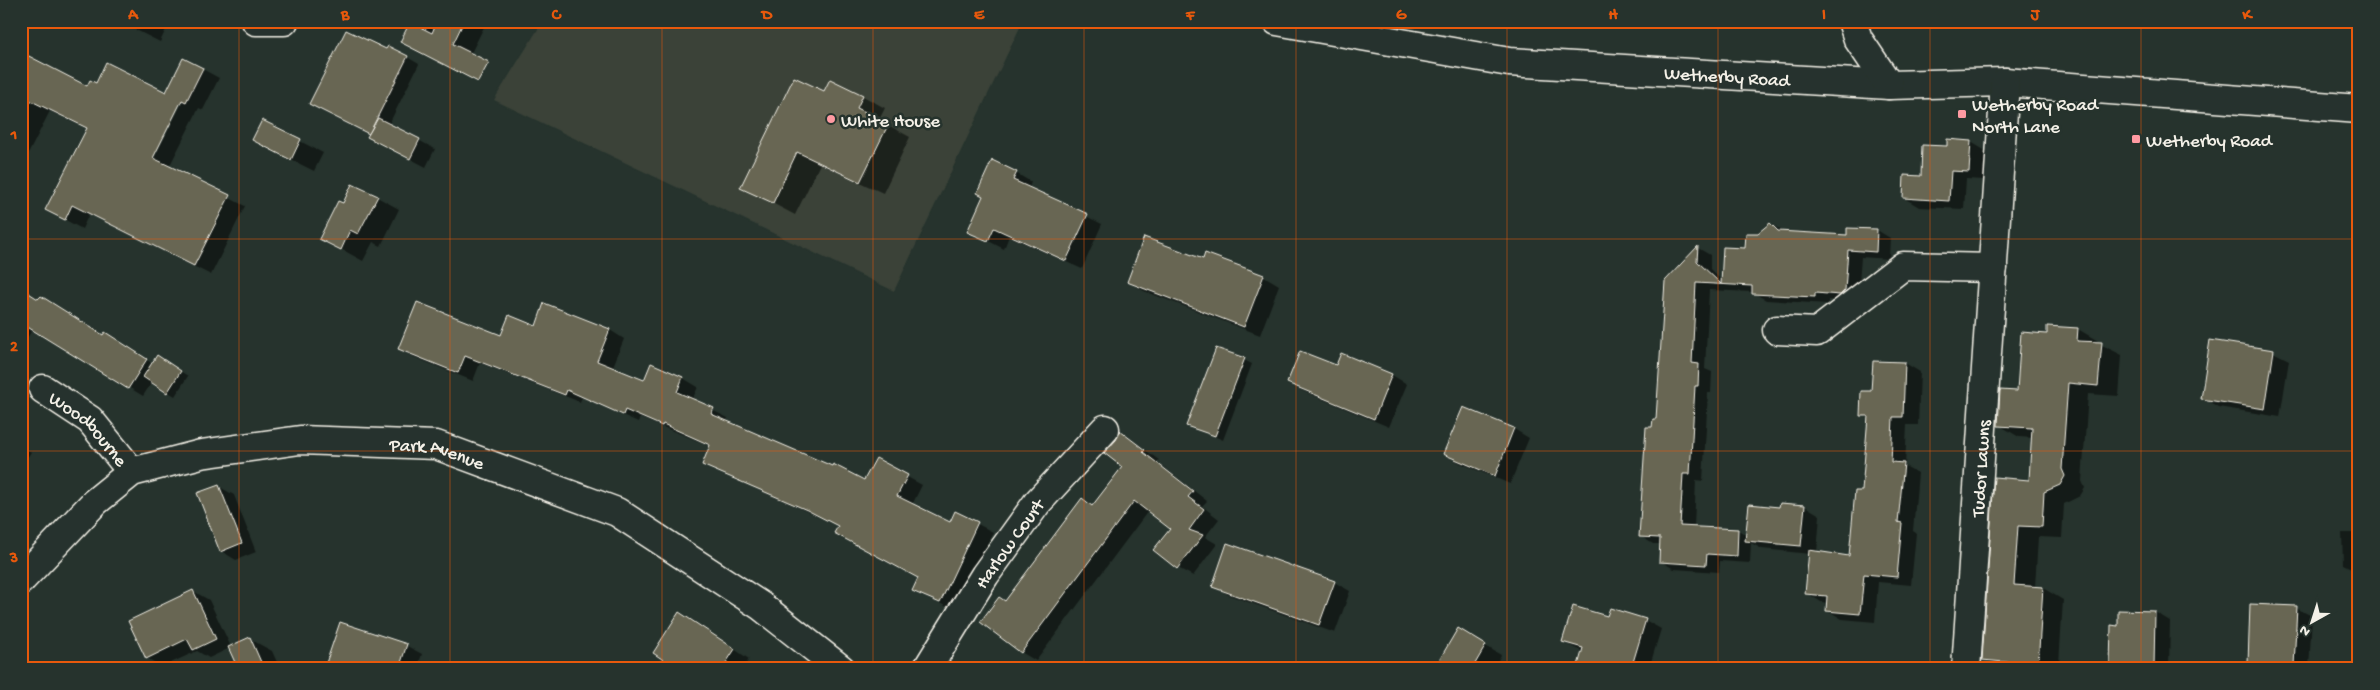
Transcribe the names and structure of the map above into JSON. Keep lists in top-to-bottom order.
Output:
{
  "streets": {
    "street": [
      "Wetherby Road",
      "Woodbourne",
      "Park Avenue",
      "Tudor Lawns",
      "Harlow Court"
    ]
  },
  "crossings": [
    ["Wetherby Road", "Tudor Lawns"],
    ["Woodbourne", "Park Avenue"]
  ],
  "places": {
    "transit": ["Wetherby Road North Lane", "Wetherby Road"],
    "other": ["White House"]
  },
  "north": "bottom left",
  "grid": {
    "columns": [
      "A",
      "B",
      "C",
      "D",
      "E",
      "F",
      "G",
      "H",
      "I",
      "J",
      "K"
    ],
    "rows": ["1", "2", "3"]
  }
}
